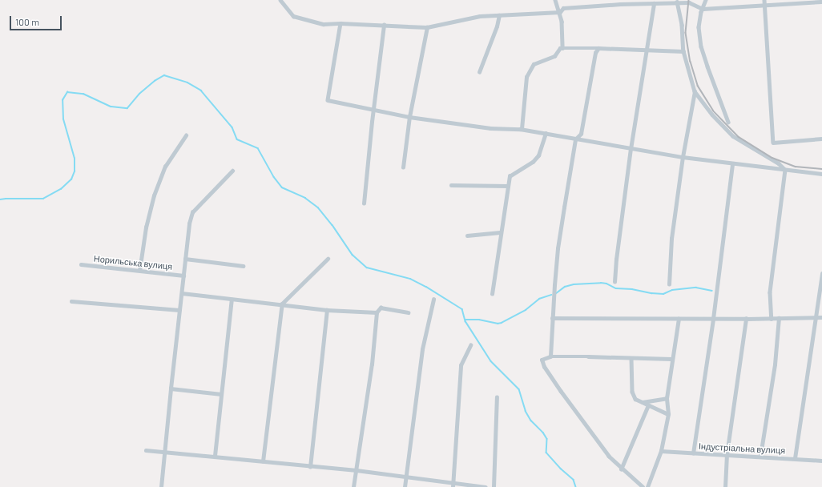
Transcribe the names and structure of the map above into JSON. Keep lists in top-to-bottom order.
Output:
{
  "streets": {
    "street": ["Норильська вулиця", "Індустріальна вулиця"]
  },
  "scale_bar": "100 m"
}
